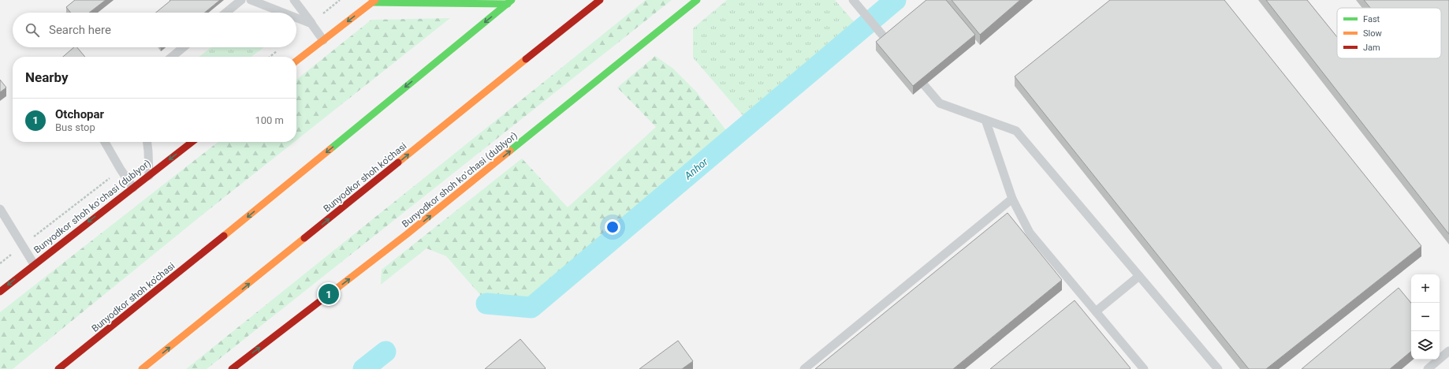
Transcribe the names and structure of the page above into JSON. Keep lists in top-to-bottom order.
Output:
{
  "streets": {
    "main road": ["Bunyodkor shoh ko'chasi", "Bunyodkor shoh koʻchasi (dublyor)"]
  },
  "water": ["Anhor"],
  "legend": ["Fast", "Slow", "Jam"],
  "page": {
    "search": "Search here",
    "heading": "Nearby",
    "list": [
      {
        "mark": "1",
        "name": "Otchopar",
        "note": "Bus stop",
        "value": "100 m"
      }
    ],
    "map_buttons": ["+", "−"],
    "pins": "1"
  }
}
